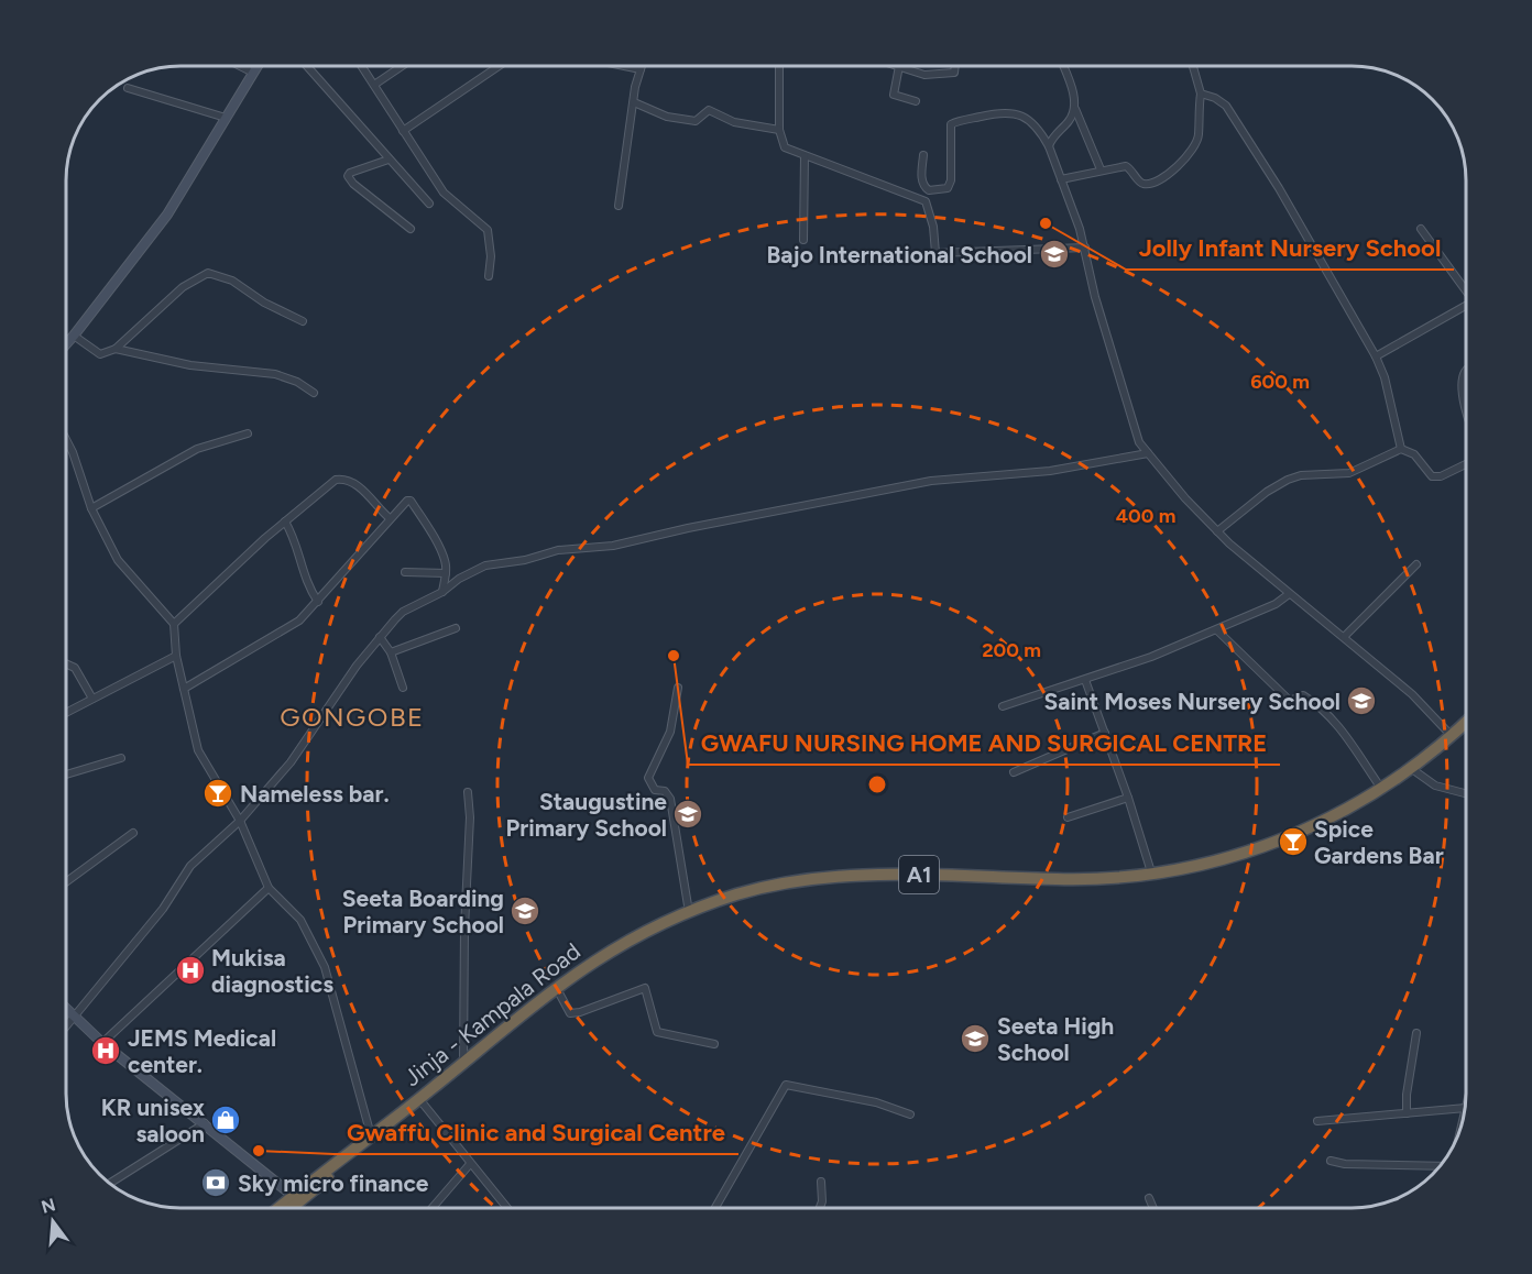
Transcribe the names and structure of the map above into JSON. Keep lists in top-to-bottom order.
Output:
{
  "streets": {
    "highway": ["A1", "Jinja - Kampala Road"]
  },
  "districts": ["GONGOBE"],
  "places": {
    "other": ["Jolly Infant Nursery School", "GWAFU NURSING HOME AND SURGICAL CENTRE", "Gwaffu Clinic and Surgical Centre"],
    "school or university": [
      "Bajo International School",
      "Saint Moses Nursery School",
      "Staugustine Primary School",
      "Seeta Boarding Primary School",
      "Seeta High School"
    ],
    "bar": ["Nameless bar.", "Spice Gardens Bar"],
    "hospital": ["Mukisa diagnostics", "JEMS Medical center."],
    "shop": ["KR unisex saloon"],
    "bank": ["Sky micro finance"]
  },
  "north": "top",
  "rings": ["600 m", "400 m", "200 m"]
}
